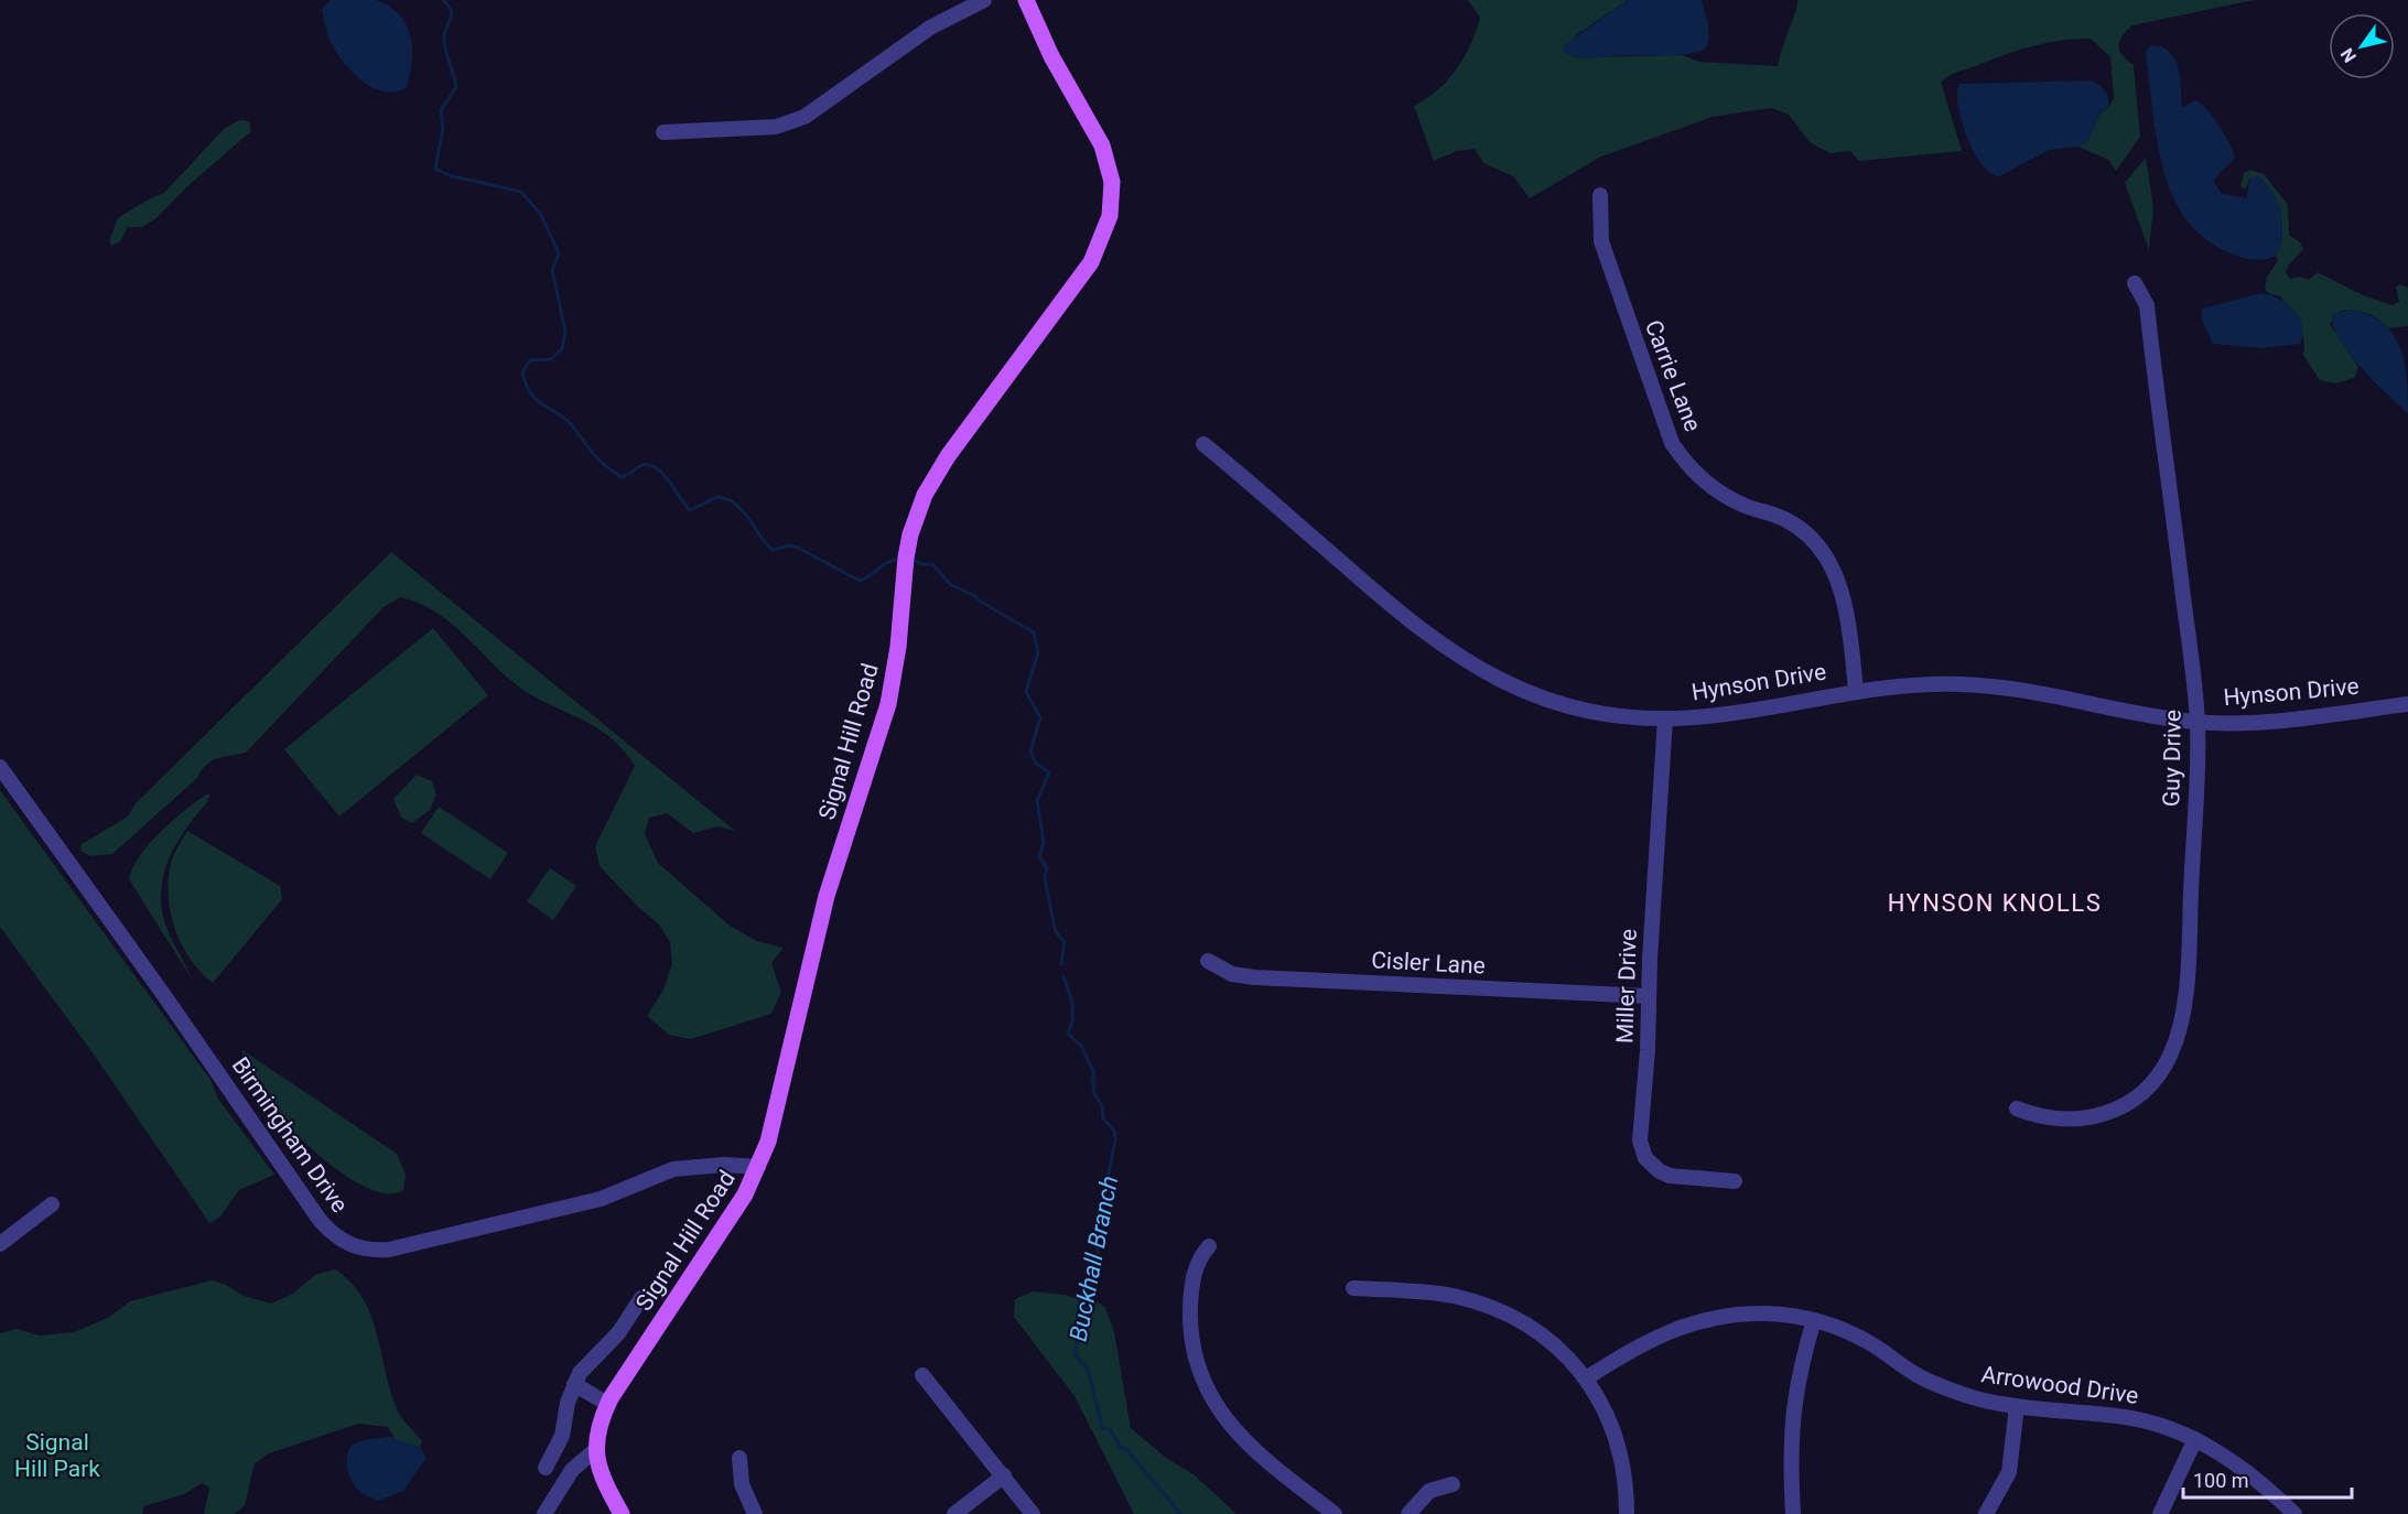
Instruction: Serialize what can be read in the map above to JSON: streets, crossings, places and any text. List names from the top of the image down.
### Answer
{
  "streets": {
    "main road": ["Signal Hill Road"],
    "street": [
      "Carrie Lane",
      "Hynson Drive",
      "Guy Drive",
      "Cisler Lane",
      "Miller Drive",
      "Birmingham Drive",
      "Arrowood Drive"
    ]
  },
  "crossings": [
    ["Carrie Lane", "Hynson Drive"],
    ["Hynson Drive", "Guy Drive"],
    ["Hynson Drive", "Miller Drive"],
    ["Signal Hill Road", "Birmingham Drive"],
    ["Cisler Lane", "Miller Drive"]
  ],
  "districts": ["HYNSON KNOLLS"],
  "water": ["Buckhall Branch"],
  "parks": ["Signal Hill Park"],
  "scale_bar": "100 m",
  "north": "bottom left"
}
